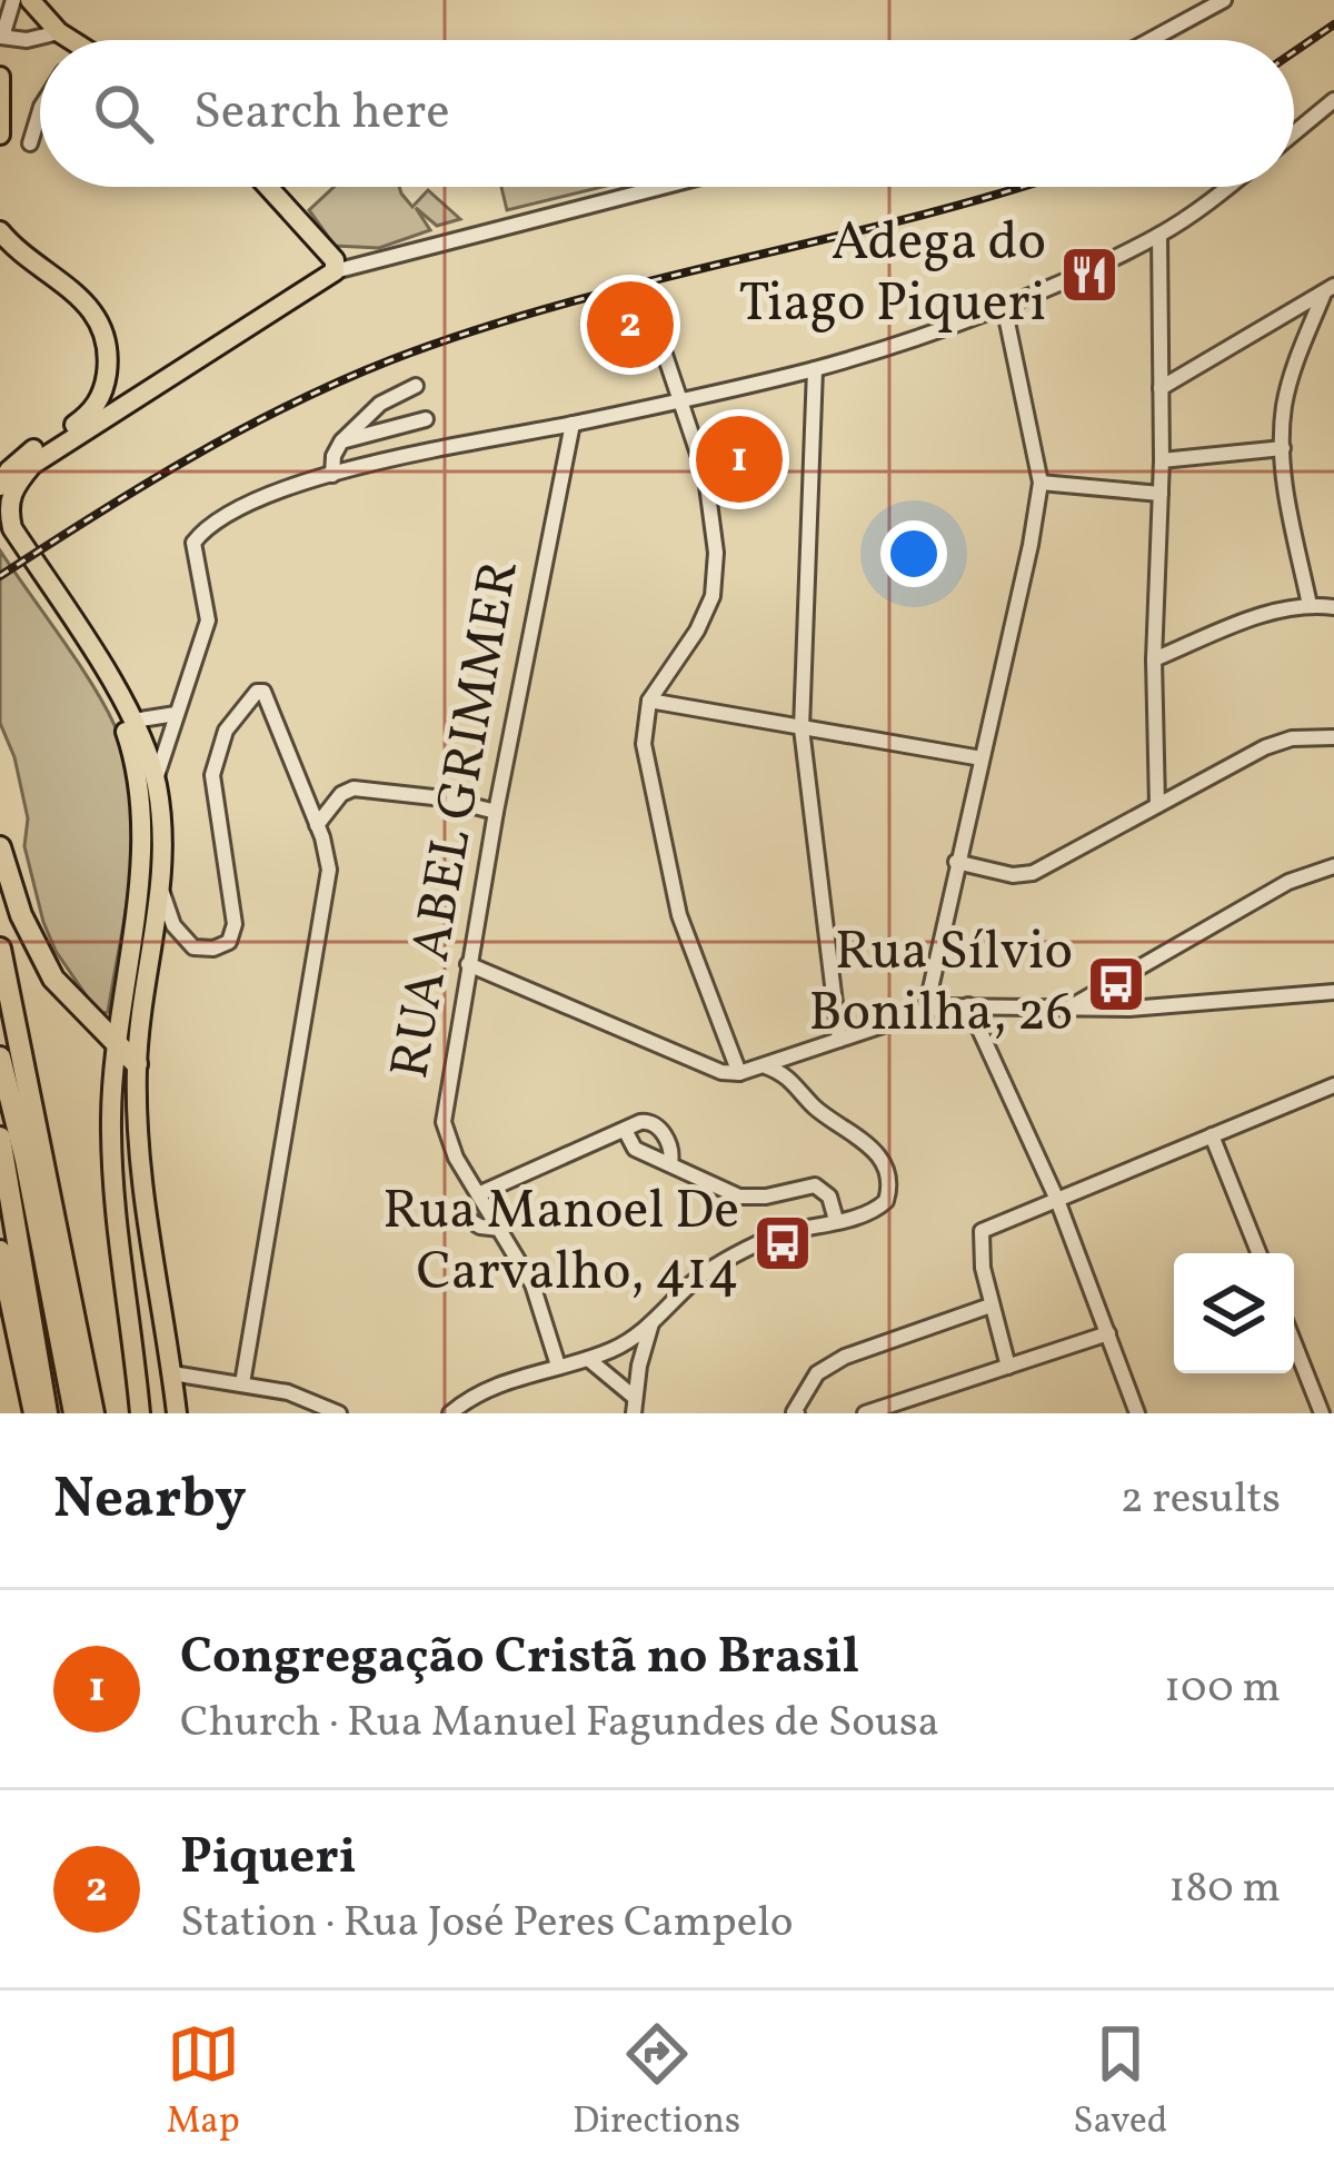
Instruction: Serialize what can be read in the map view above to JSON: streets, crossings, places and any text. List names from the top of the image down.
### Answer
{
  "streets": {
    "street": ["RUA ABEL GRIMMER"]
  },
  "places": {
    "restaurant": ["Adega do Tiago Piqueri"],
    "bus stop": ["Rua Sílvio Bonilha, 26", "Rua Manoel De Carvalho, 414"]
  },
  "page": {
    "search": "Search here",
    "pins": ["2", "1"],
    "heading": ["Nearby", "2 results"],
    "list": [
      {
        "mark": "1",
        "name": "Congregação Cristã no Brasil",
        "note": "Church · Rua Manuel Fagundes de Sousa",
        "value": "100 m"
      },
      {
        "mark": "2",
        "name": "Piqueri",
        "note": "Station · Rua José Peres Campelo",
        "value": "180 m"
      }
    ],
    "nav": ["Map", "Directions", "Saved"]
  }
}
